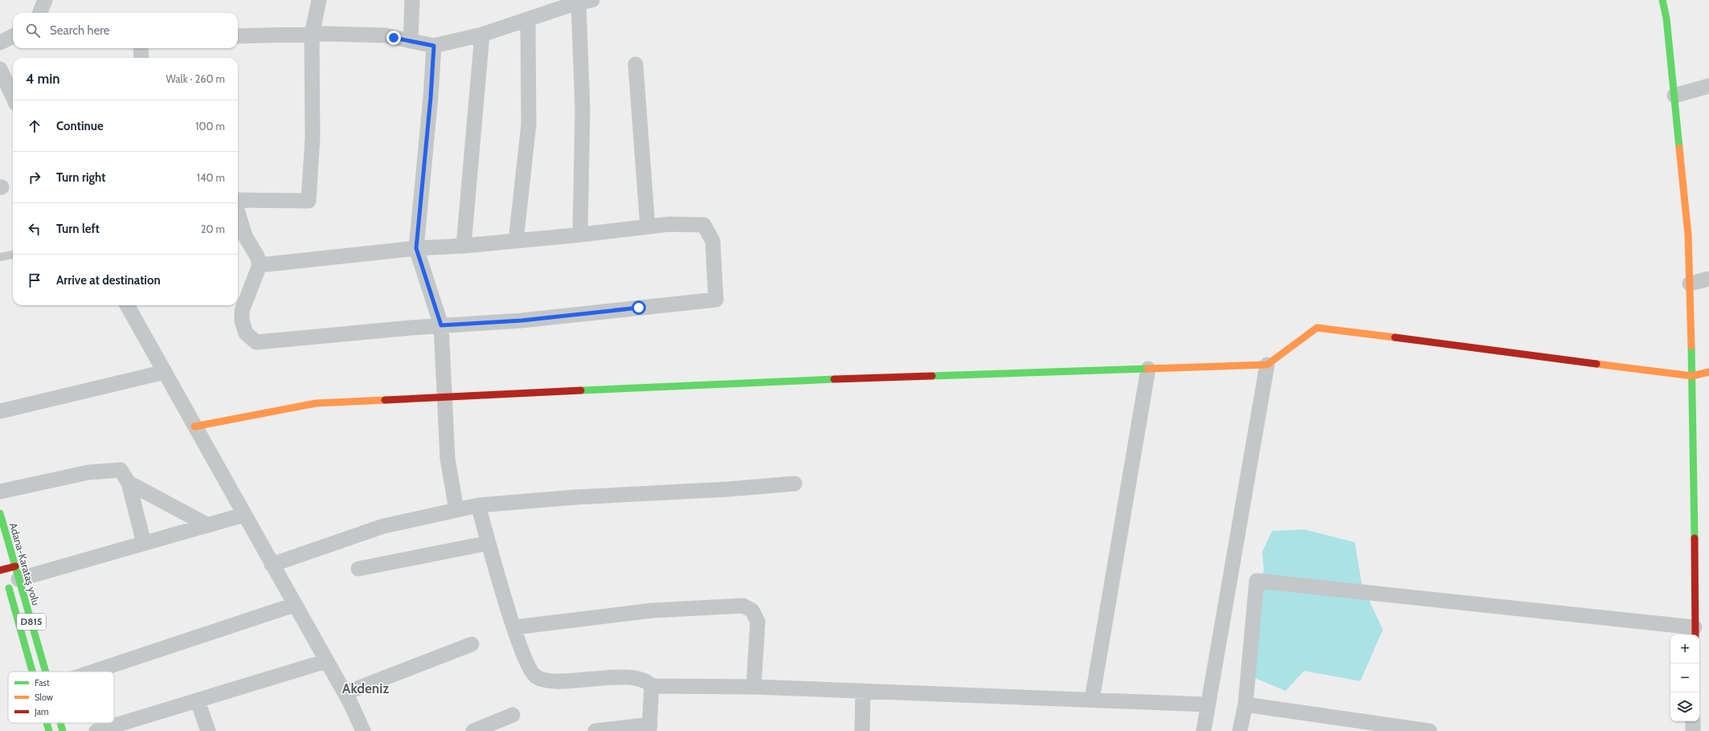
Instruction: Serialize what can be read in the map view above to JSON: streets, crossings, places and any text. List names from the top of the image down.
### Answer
{
  "streets": {
    "street": ["Adana-Karataş yolu", "D815"]
  },
  "districts": ["Akdeniz"],
  "legend": ["Fast", "Slow", "Jam"],
  "page": {
    "search": "Search here",
    "heading": ["4 min", "Walk · 260 m"],
    "list": [
      ["Continue", "100 m"],
      ["Turn right", "140 m"],
      ["Turn left", "20 m"],
      "Arrive at destination"
    ],
    "map_buttons": ["+", "−"]
  }
}
